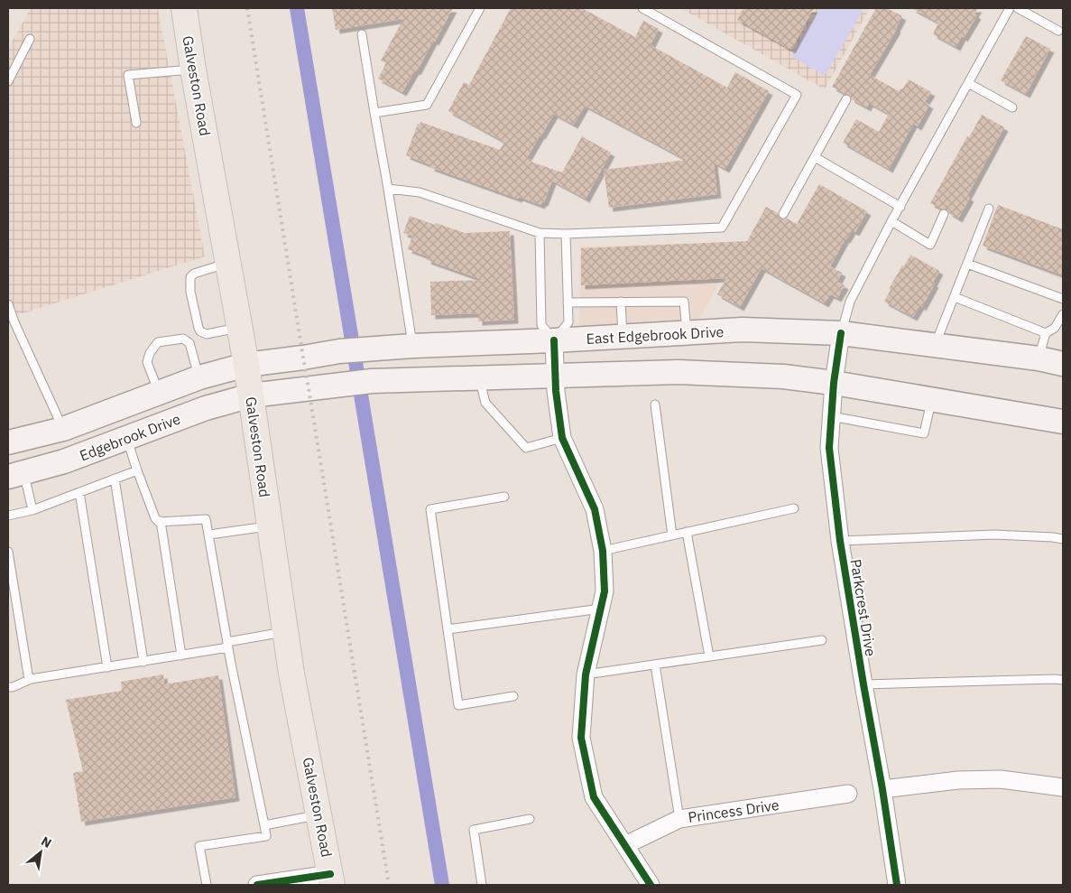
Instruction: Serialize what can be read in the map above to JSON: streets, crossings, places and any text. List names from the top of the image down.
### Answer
{
  "streets": {
    "main road": ["Galveston Road", "East Edgebrook Drive", "Edgebrook Drive"],
    "street": ["Parkcrest Drive", "Princess Drive"]
  },
  "crossings": [
    ["Galveston Road", "East Edgebrook Drive"],
    ["Galveston Road", "Edgebrook Drive"],
    ["East Edgebrook Drive", "Parkcrest Drive"]
  ],
  "north": "top right"
}
